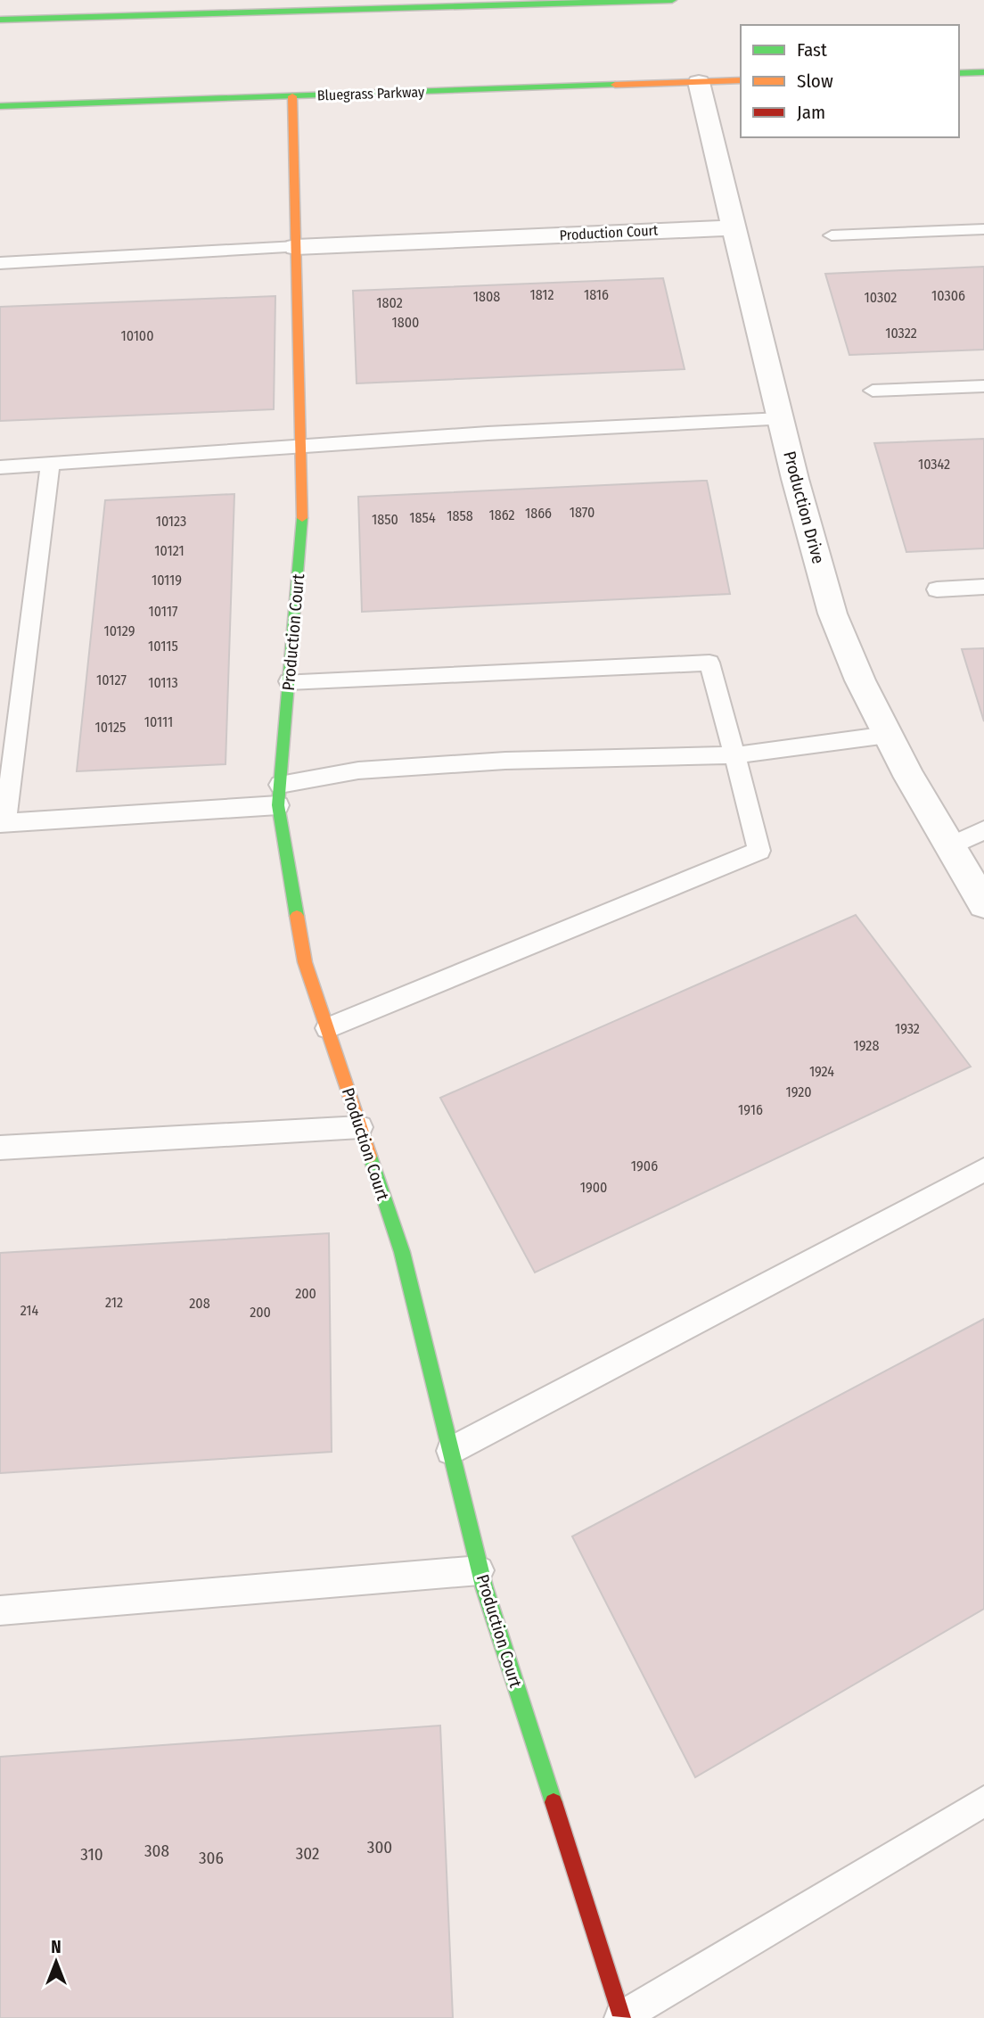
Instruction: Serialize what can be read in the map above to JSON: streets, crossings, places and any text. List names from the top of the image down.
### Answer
{
  "streets": {
    "main road": ["Bluegrass Parkway", "Production Court"],
    "street": ["Production Drive"]
  },
  "crossings": [
    ["Bluegrass Parkway", "Production Court"],
    ["Bluegrass Parkway", "Production Drive"],
    ["Production Court", "Production Drive"]
  ],
  "house_numbers": [
    "1812",
    "1816",
    "10306",
    "1808",
    "10302",
    "1802",
    "1800",
    "10322",
    "10100",
    "10342",
    "1870",
    "1866",
    "1862",
    "1858",
    "1854",
    "1850",
    "10123",
    "10121",
    "10119",
    "10117",
    "10129",
    "10115",
    "10127",
    "10113",
    "10111",
    "10125",
    "1932",
    "1928",
    "1924",
    "1920",
    "1916",
    "1906",
    "1900",
    "200",
    "212",
    "208",
    "214",
    "200",
    "300",
    "308",
    "302",
    "310",
    "306"
  ],
  "legend": ["Fast", "Slow", "Jam"],
  "north": "top"
}
